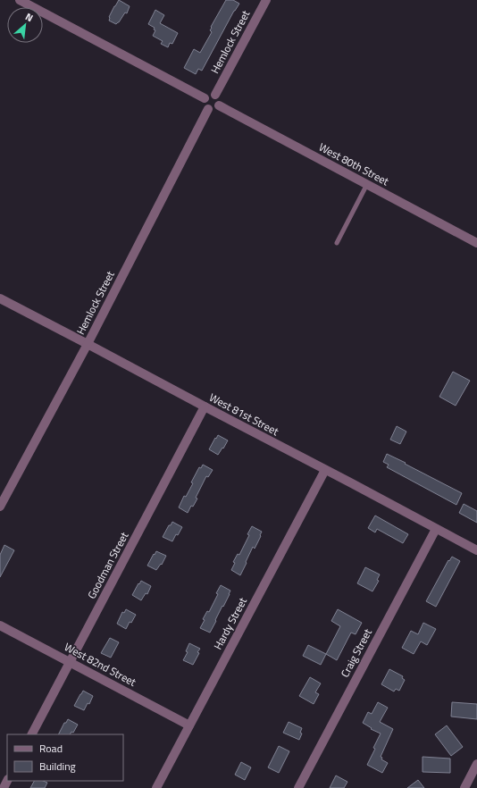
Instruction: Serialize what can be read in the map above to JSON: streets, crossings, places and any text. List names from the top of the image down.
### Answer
{
  "streets": {
    "street": [
      "Hemlock Street",
      "West 80th Street",
      "West 81st Street",
      "Goodman Street",
      "Hardy Street",
      "Craig Street",
      "West 82nd Street"
    ]
  },
  "crossings": [
    ["Hemlock Street", "West 80th Street"],
    ["Hemlock Street", "West 81st Street"],
    ["West 81st Street", "Goodman Street"],
    ["West 81st Street", "Hardy Street"],
    ["West 81st Street", "Craig Street"],
    ["Goodman Street", "West 82nd Street"],
    ["Hardy Street", "West 82nd Street"]
  ],
  "legend": ["Road", "Building"],
  "north": "top right"
}
